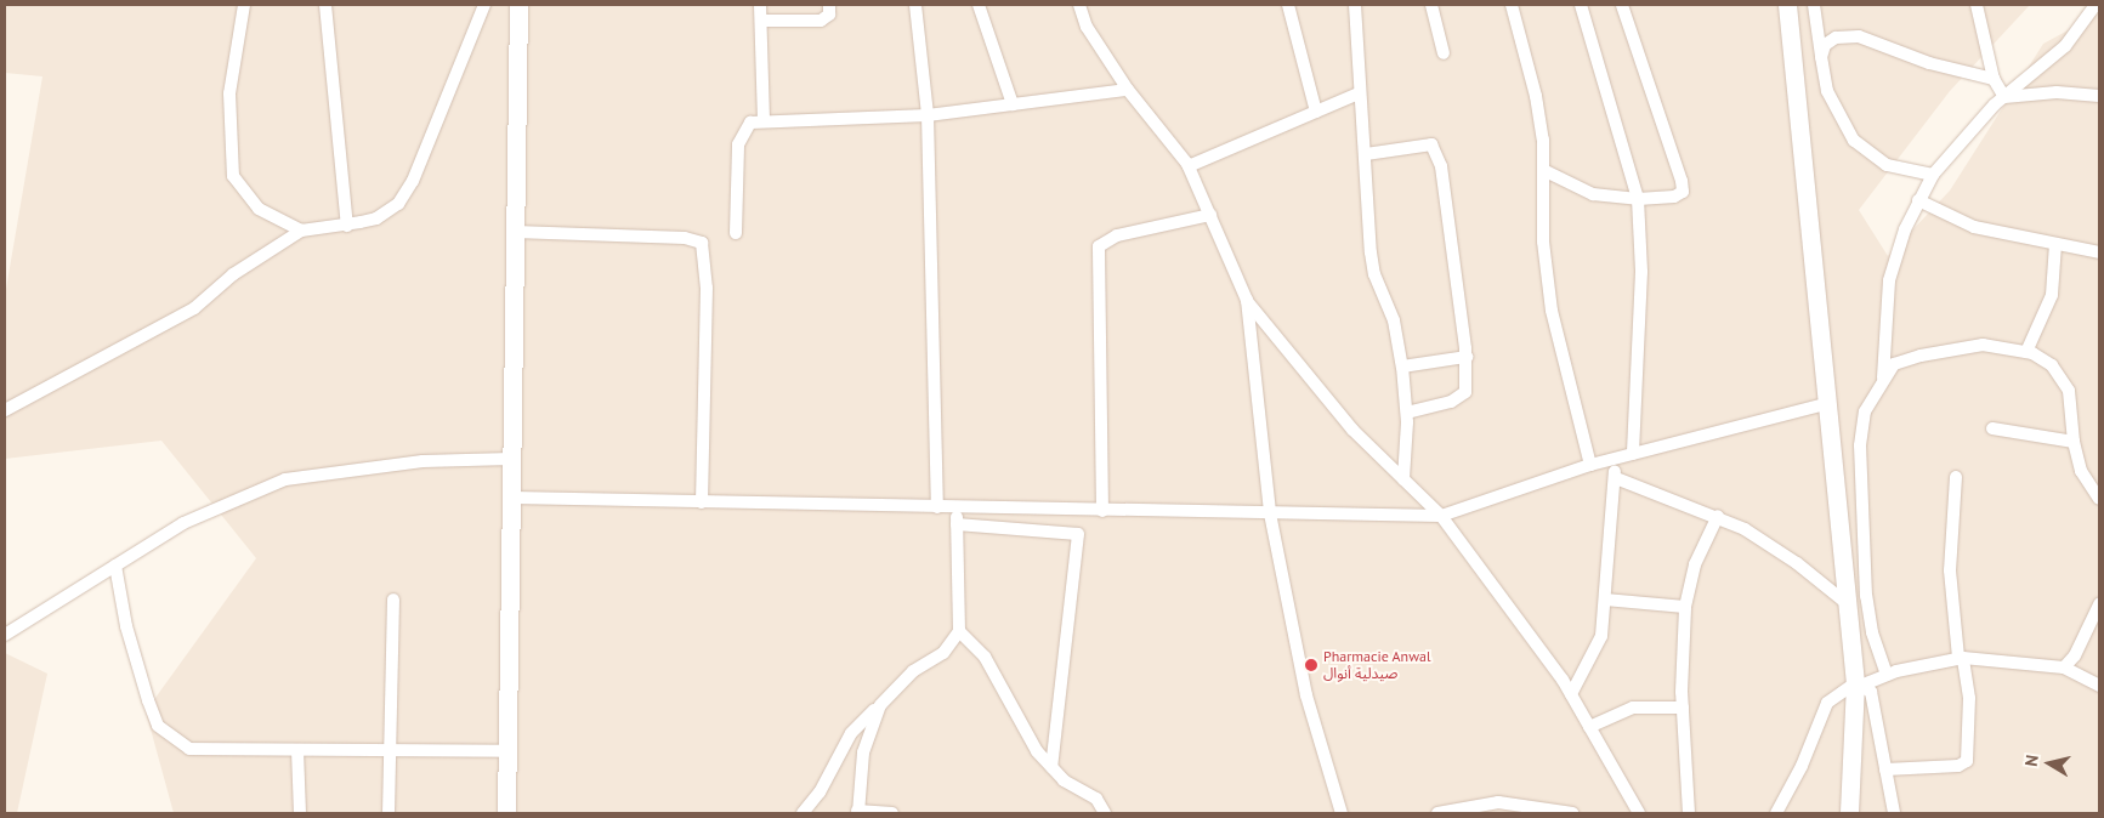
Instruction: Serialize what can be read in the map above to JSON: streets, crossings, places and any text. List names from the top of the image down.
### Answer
{
  "places": ["Pharmacie Anwal صيدلية أنوال"],
  "north": "left"
}
